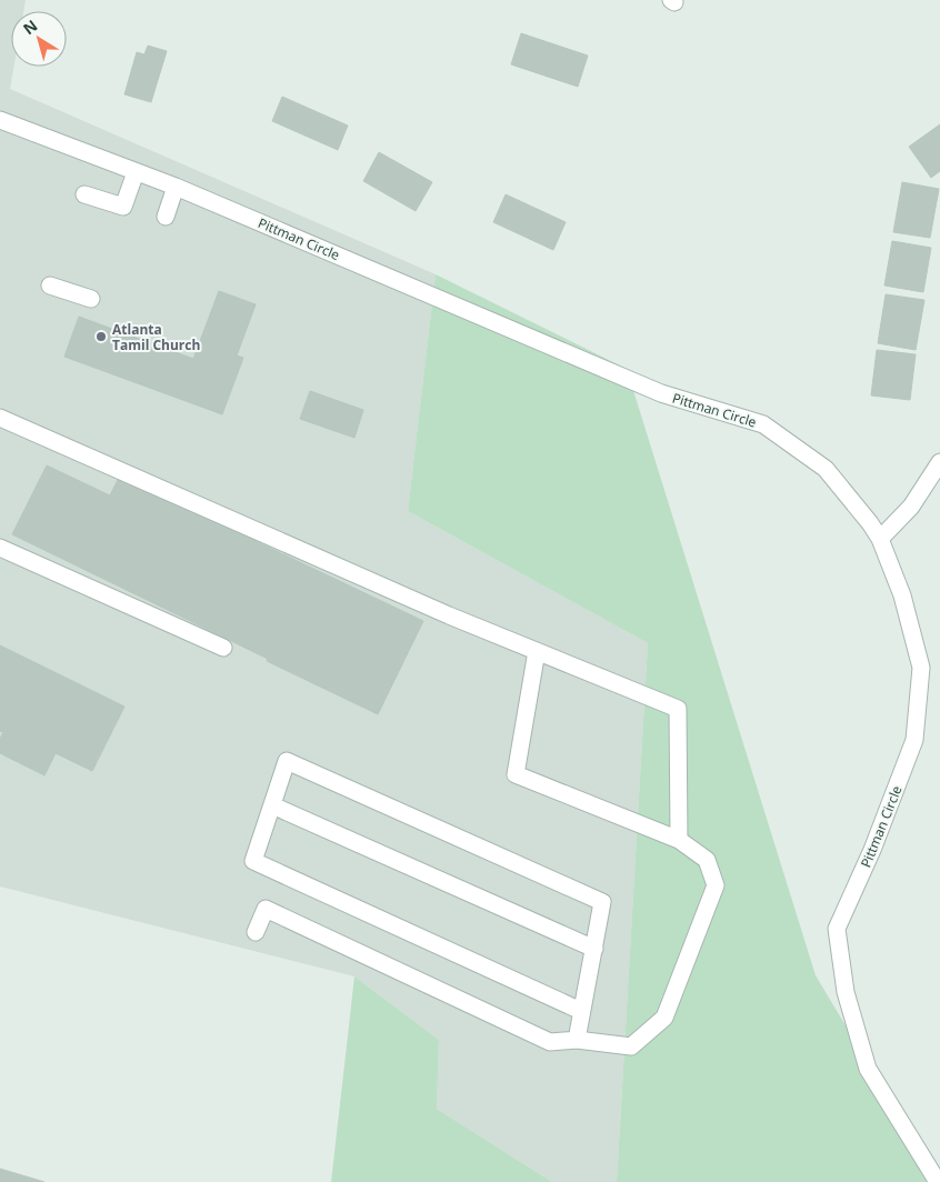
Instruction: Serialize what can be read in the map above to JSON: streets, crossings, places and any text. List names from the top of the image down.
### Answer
{
  "streets": {
    "street": ["Pittman Circle"]
  },
  "places": ["Atlanta Tamil Church"],
  "north": "top left"
}
